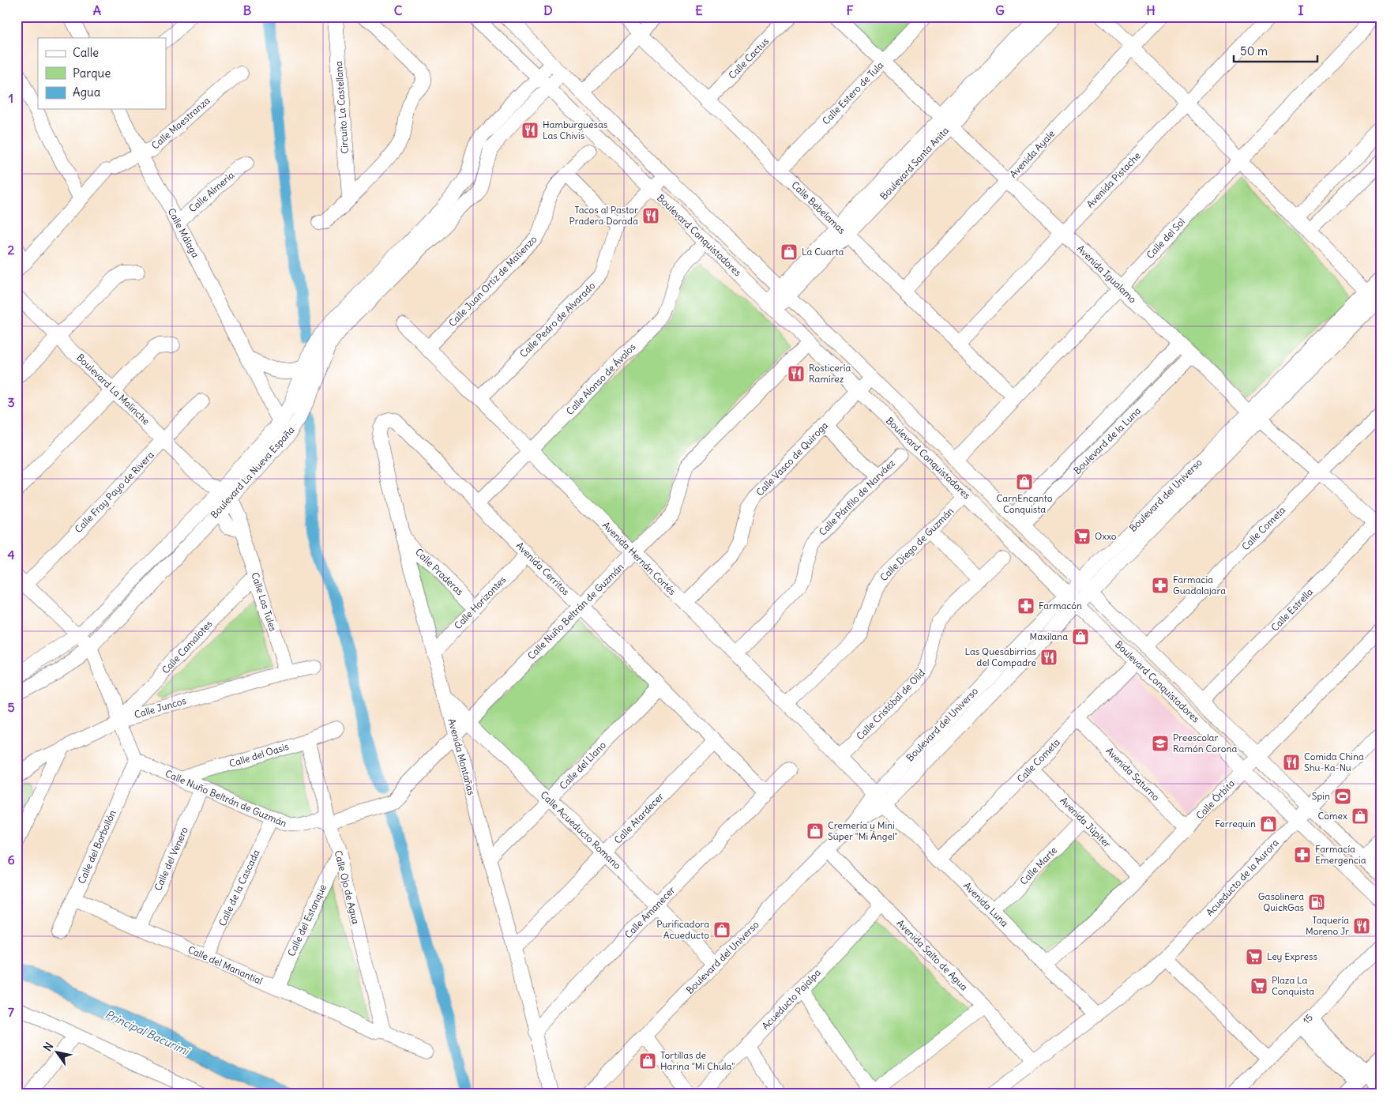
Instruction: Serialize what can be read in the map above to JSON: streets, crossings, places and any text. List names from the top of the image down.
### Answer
{
  "streets": {
    "street": [
      "Calle Cactus",
      "Calle Estero de Tula",
      "Circuito La Castellana",
      "Calle Maestranza",
      "Avenida Ayale",
      "Boulevard Santa Anita",
      "Avenida Pistache",
      "Calle Almería",
      "Calle Bebelamas",
      "Calle Málaga",
      "Boulevard Conquistadores",
      "Calle del Sol",
      "Avenida Igualamo",
      "Calle Juan Ortiz de Matienzo",
      "Calle Pedro de Alvarado",
      "Calle Alonso de Ávalos",
      "Boulevard La Malinche",
      "Boulevard de la Luna",
      "Calle Vasco de Quiroga",
      "Boulevard La Nueva España",
      "Calle Fray Payo de Rivera",
      "Boulevard del Universo",
      "Calle Pánfilo de Narváez",
      "Calle Cometa",
      "Calle Diego de Guzmán",
      "Avenida Hernán Cortés",
      "Avenida Cerritos",
      "Calle Praderas",
      "Calle Los Tules",
      "Calle Horizontes",
      "Calle Estrella",
      "Calle Nuño Beltrán de Guzmán",
      "Calle Camalotes",
      "Calle Cristóbal de Olid",
      "Calle Juncos",
      "Calle del Oasis",
      "Avenida Montañas",
      "Calle del Llano",
      "Avenida Saturno",
      "Calle Órbita",
      "Calle Atardecer",
      "Avenida Júpiter",
      "Calle Acueducto Romano",
      "Calle del Borbollón",
      "Calle del Venero",
      "Calle Marte",
      "Acueducto de la Aurora",
      "Calle Ojo de Agua",
      "Calle de la Cascada",
      "Avenida Luna",
      "Calle Amanecer",
      "Calle del Estanque",
      "Avenida Salto de Agua",
      "Calle del Manantial",
      "Acueducto Pajalpa",
      "15"
    ]
  },
  "crossings": [
    ["Calle Cactus", "Calle Bebelamas"],
    ["Calle Estero de Tula", "Calle Bebelamas"],
    ["Calle Estero de Tula", "Avenida Igualamo"],
    ["Calle Maestranza", "Calle Málaga"],
    ["Avenida Ayale", "Calle Bebelamas"],
    ["Avenida Ayale", "Avenida Igualamo"],
    ["Boulevard Santa Anita", "Calle Bebelamas"],
    ["Boulevard Santa Anita", "Boulevard Conquistadores"],
    ["Boulevard Santa Anita", "Avenida Igualamo"],
    ["Avenida Pistache", "Calle Bebelamas"],
    ["Avenida Pistache", "Avenida Igualamo"],
    ["Calle Almería", "Calle Málaga"],
    ["Calle Bebelamas", "Calle del Sol"],
    ["Calle Málaga", "Boulevard La Nueva España"],
    ["Boulevard Conquistadores", "Calle del Sol"],
    ["Boulevard Conquistadores", "Calle Pedro de Alvarado"],
    ["Boulevard Conquistadores", "Calle Alonso de Ávalos"],
    ["Boulevard Conquistadores", "Boulevard de la Luna"],
    ["Boulevard Conquistadores", "Calle Vasco de Quiroga"],
    ["Boulevard Conquistadores", "Boulevard La Nueva España"],
    ["Boulevard Conquistadores", "Boulevard del Universo"],
    ["Boulevard Conquistadores", "Calle Cometa"],
    ["Boulevard Conquistadores", "Calle Diego de Guzmán"],
    ["Boulevard Conquistadores", "Calle Estrella"],
    ["Boulevard Conquistadores", "Calle Nuño Beltrán de Guzmán"],
    ["Boulevard Conquistadores", "Calle Órbita"],
    ["Boulevard Conquistadores", "Acueducto de la Aurora"],
    ["Calle del Sol", "Avenida Igualamo"],
    ["Avenida Igualamo", "Boulevard de la Luna"],
    ["Avenida Igualamo", "Boulevard del Universo"],
    ["Avenida Igualamo", "Calle Cometa"],
    ["Avenida Igualamo", "Calle Estrella"],
    ["Calle Juan Ortiz de Matienzo", "Avenida Hernán Cortés"],
    ["Calle Pedro de Alvarado", "Avenida Hernán Cortés"],
    ["Calle Alonso de Ávalos", "Avenida Hernán Cortés"],
    ["Calle Alonso de Ávalos", "Avenida Cerritos"],
    ["Boulevard La Malinche", "Boulevard La Nueva España"],
    ["Boulevard La Malinche", "Calle Fray Payo de Rivera"],
    ["Boulevard La Malinche", "Calle Los Tules"],
    ["Calle Vasco de Quiroga", "Avenida Hernán Cortés"],
    ["Boulevard La Nueva España", "Calle Los Tules"],
    ["Boulevard del Universo", "Avenida Hernán Cortés"],
    ["Boulevard del Universo", "Calle Acueducto Romano"],
    ["Boulevard del Universo", "Avenida Luna"],
    ["Boulevard del Universo", "Avenida Salto de Agua"],
    ["Calle Pánfilo de Narváez", "Avenida Hernán Cortés"],
    ["Calle Cometa", "Avenida Saturno"],
    ["Calle Cometa", "Avenida Júpiter"],
    ["Calle Cometa", "Avenida Luna"],
    ["Calle Diego de Guzmán", "Avenida Hernán Cortés"],
    ["Avenida Hernán Cortés", "Calle Nuño Beltrán de Guzmán"],
    ["Avenida Hernán Cortés", "Calle Cristóbal de Olid"],
    ["Avenida Hernán Cortés", "Avenida Luna"],
    ["Avenida Cerritos", "Calle Horizontes"],
    ["Avenida Cerritos", "Calle Nuño Beltrán de Guzmán"],
    ["Avenida Cerritos", "Avenida Montañas"],
    ["Avenida Cerritos", "Calle del Llano"],
    ["Avenida Cerritos", "Calle Atardecer"],
    ["Avenida Cerritos", "Calle Amanecer"],
    ["Calle Praderas", "Calle Horizontes"],
    ["Calle Praderas", "Avenida Montañas"],
    ["Calle Los Tules", "Calle Camalotes"],
    ["Calle Los Tules", "Calle Juncos"],
    ["Calle Horizontes", "Avenida Montañas"],
    ["Calle Nuño Beltrán de Guzmán", "Calle del Oasis"],
    ["Calle Nuño Beltrán de Guzmán", "Avenida Montañas"],
    ["Calle Nuño Beltrán de Guzmán", "Calle Acueducto Romano"],
    ["Calle Nuño Beltrán de Guzmán", "Calle del Borbollón"],
    ["Calle Nuño Beltrán de Guzmán", "Calle del Venero"],
    ["Calle Nuño Beltrán de Guzmán", "Calle Ojo de Agua"],
    ["Calle Nuño Beltrán de Guzmán", "Calle de la Cascada"],
    ["Calle Camalotes", "Calle Juncos"],
    ["Calle del Oasis", "Calle Ojo de Agua"],
    ["Avenida Montañas", "Calle del Llano"],
    ["Avenida Montañas", "Calle Atardecer"],
    ["Avenida Montañas", "Calle Acueducto Romano"],
    ["Avenida Montañas", "Calle Amanecer"],
    ["Calle del Llano", "Calle Acueducto Romano"],
    ["Avenida Saturno", "Calle Órbita"],
    ["Calle Órbita", "Avenida Júpiter"],
    ["Calle Órbita", "Avenida Luna"],
    ["Calle Atardecer", "Calle Acueducto Romano"],
    ["Avenida Júpiter", "Calle Marte"],
    ["Calle Acueducto Romano", "Calle Amanecer"],
    ["Calle del Borbollón", "Calle del Manantial"],
    ["Calle del Venero", "Calle del Manantial"],
    ["Calle Marte", "Avenida Luna"],
    ["Acueducto de la Aurora", "Avenida Luna"],
    ["Acueducto de la Aurora", "Avenida Salto de Agua"],
    ["Calle Ojo de Agua", "Calle del Estanque"],
    ["Calle Ojo de Agua", "Calle del Manantial"],
    ["Calle de la Cascada", "Calle del Manantial"],
    ["Calle del Estanque", "Calle del Manantial"],
    ["Avenida Salto de Agua", "Acueducto Pajalpa"]
  ],
  "water": ["Principal Bacurimi"],
  "places": {
    "restaurant": [
      "Hamburguesas Las Chivis",
      "Tacos al Pastor Pradera Dorada",
      "Rosticería Ramírez",
      "Las Quesabirrias del Compadre",
      "Comida China Shu-Ka-Nu",
      "Taquería Moreno Jr"
    ],
    "shop": [
      "La Cuarta",
      "CarnEncanto Conquista",
      "Maxilana",
      "Comex",
      "Ferrequin",
      "Cremería y Mini Súper \"Mi Ángel\"",
      "Purificadora Acueducto",
      "Tortillas de Harina \"Mi Chula\""
    ],
    "supermarket": ["Oxxo", "Ley Express", "Plaza La Conquista"],
    "pharmacy": ["Farmacia Guadalajara", "Farmacón", "Farmacía Emergencia"],
    "school or university": ["Preescolar Ramón Corona"],
    "sports": ["Spin"],
    "fuel station": ["Gasolinera QuickGas"]
  },
  "legend": ["Calle", "Parque", "Agua"],
  "scale_bar": "50 m",
  "north": "top left",
  "grid": {
    "columns": [
      "A",
      "B",
      "C",
      "D",
      "E",
      "F",
      "G",
      "H",
      "I"
    ],
    "rows": [
      "1",
      "2",
      "3",
      "4",
      "5",
      "6",
      "7"
    ]
  }
}
